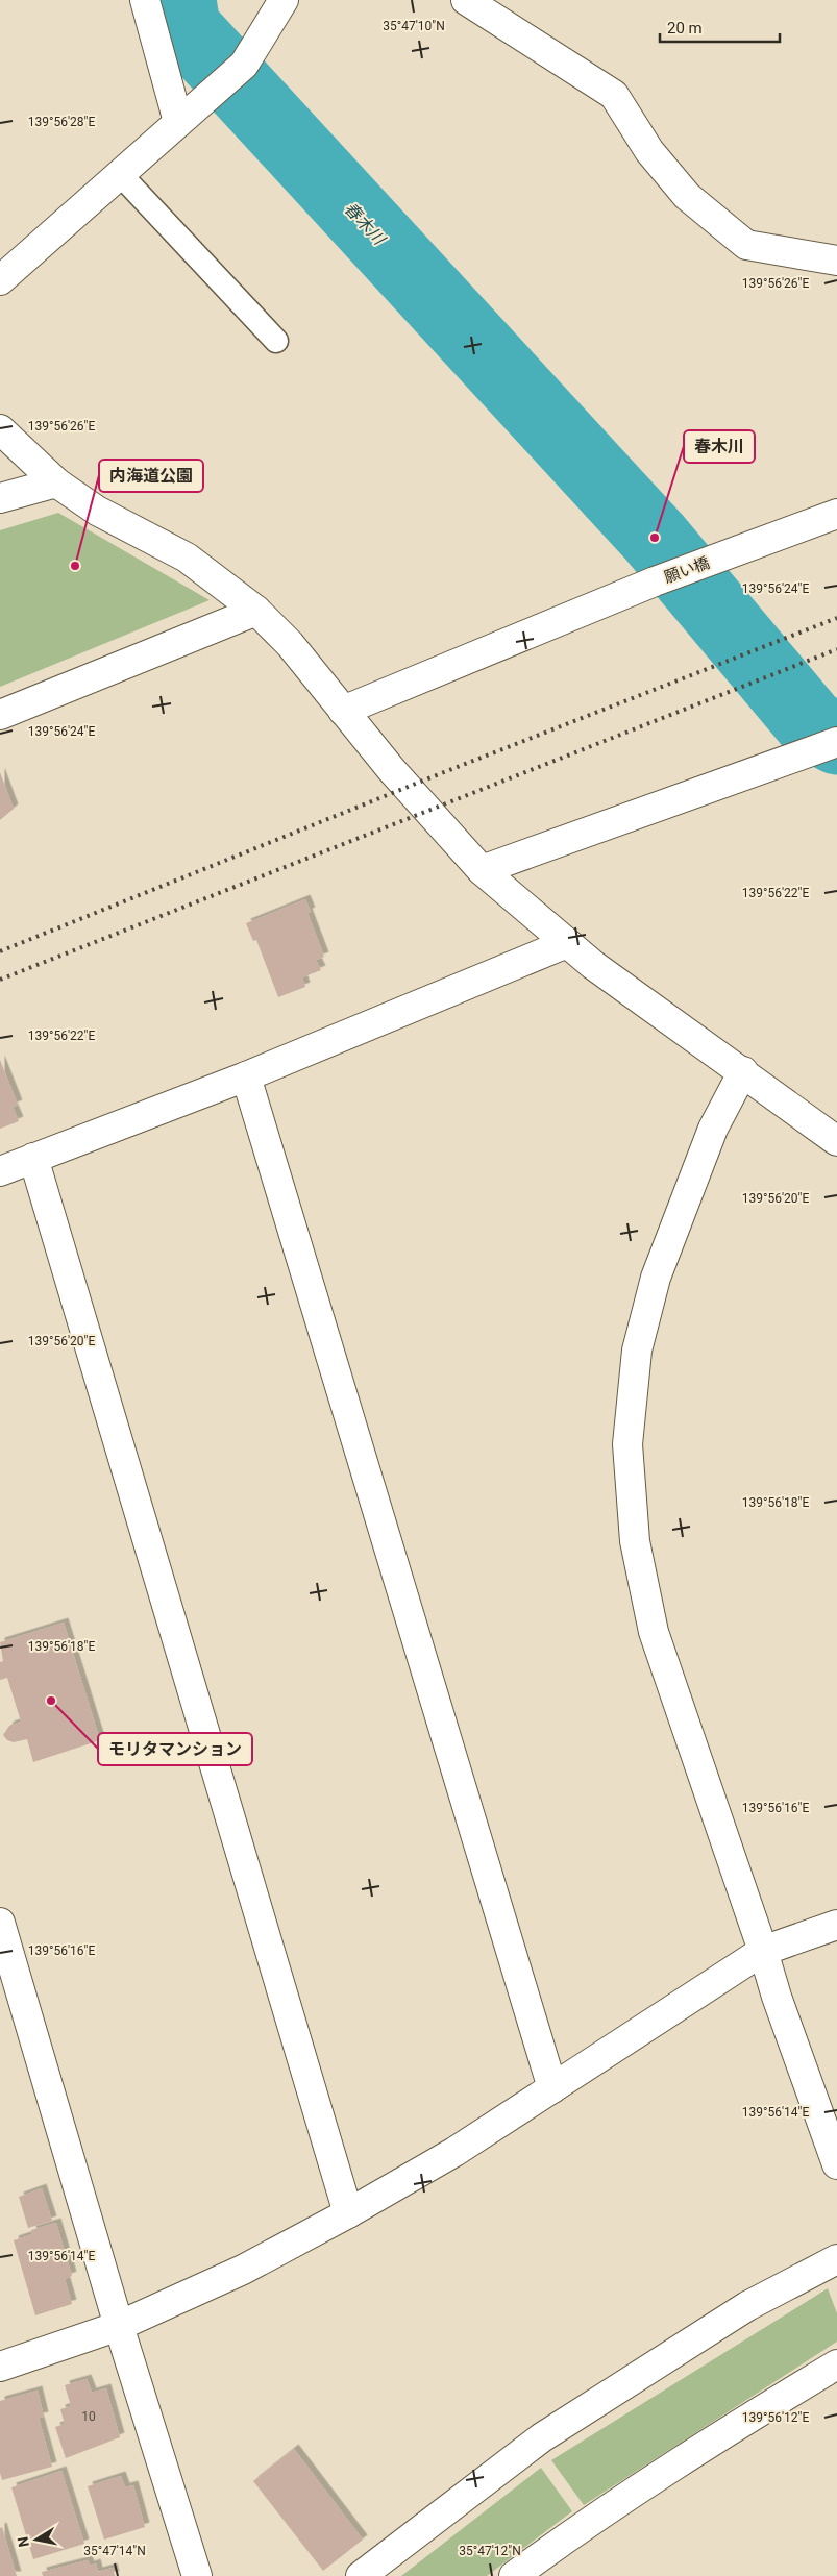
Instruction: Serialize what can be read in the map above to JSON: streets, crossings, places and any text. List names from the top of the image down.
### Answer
{
  "streets": {
    "street": ["願い橋"]
  },
  "water": ["春木川"],
  "places": ["春木川", "内海道公園", "モリタマンション"],
  "house_numbers": ["10"],
  "scale_bar": "20 m",
  "north": "left",
  "coordinates": [
    "35°47'10\"N",
    "139°56'28\"E",
    "139°56'26\"E",
    "139°56'24\"E",
    "139°56'22\"E",
    "139°56'20\"E",
    "139°56'18\"E",
    "139°56'16\"E",
    "139°56'14\"E",
    "139°56'12\"E",
    "35°47'14\"N",
    "35°47'12\"N"
  ]
}
